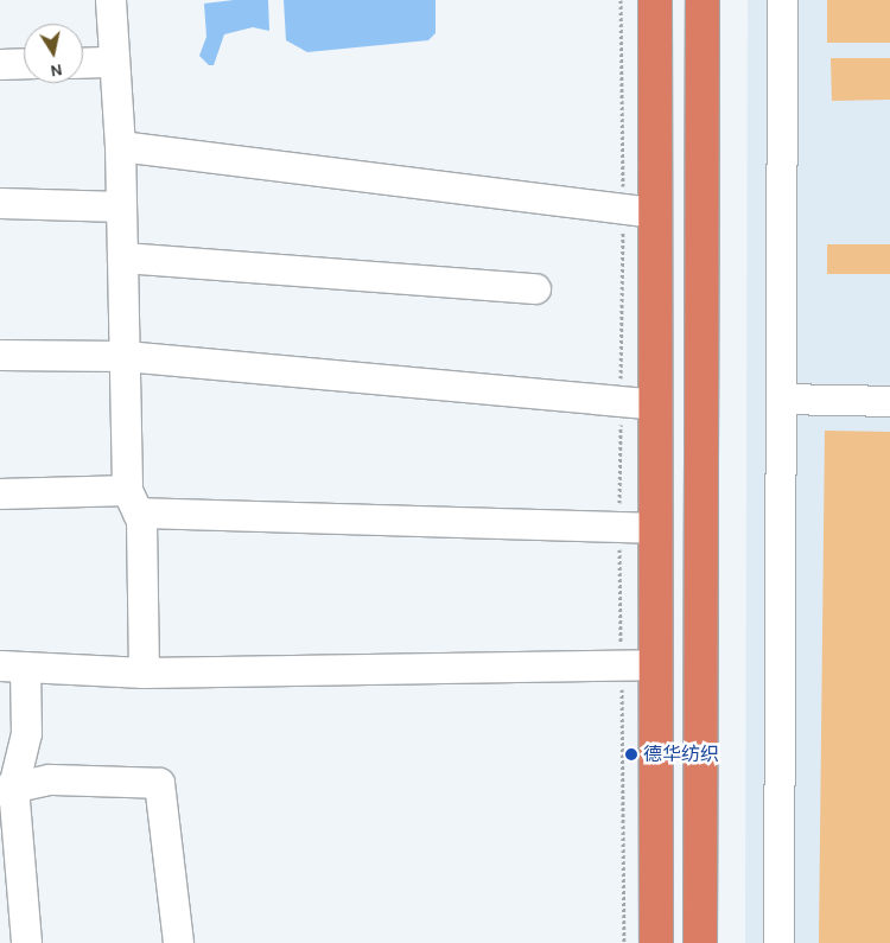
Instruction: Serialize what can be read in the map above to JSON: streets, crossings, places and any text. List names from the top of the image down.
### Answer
{
  "places": ["德华纺织"],
  "north": "bottom"
}
